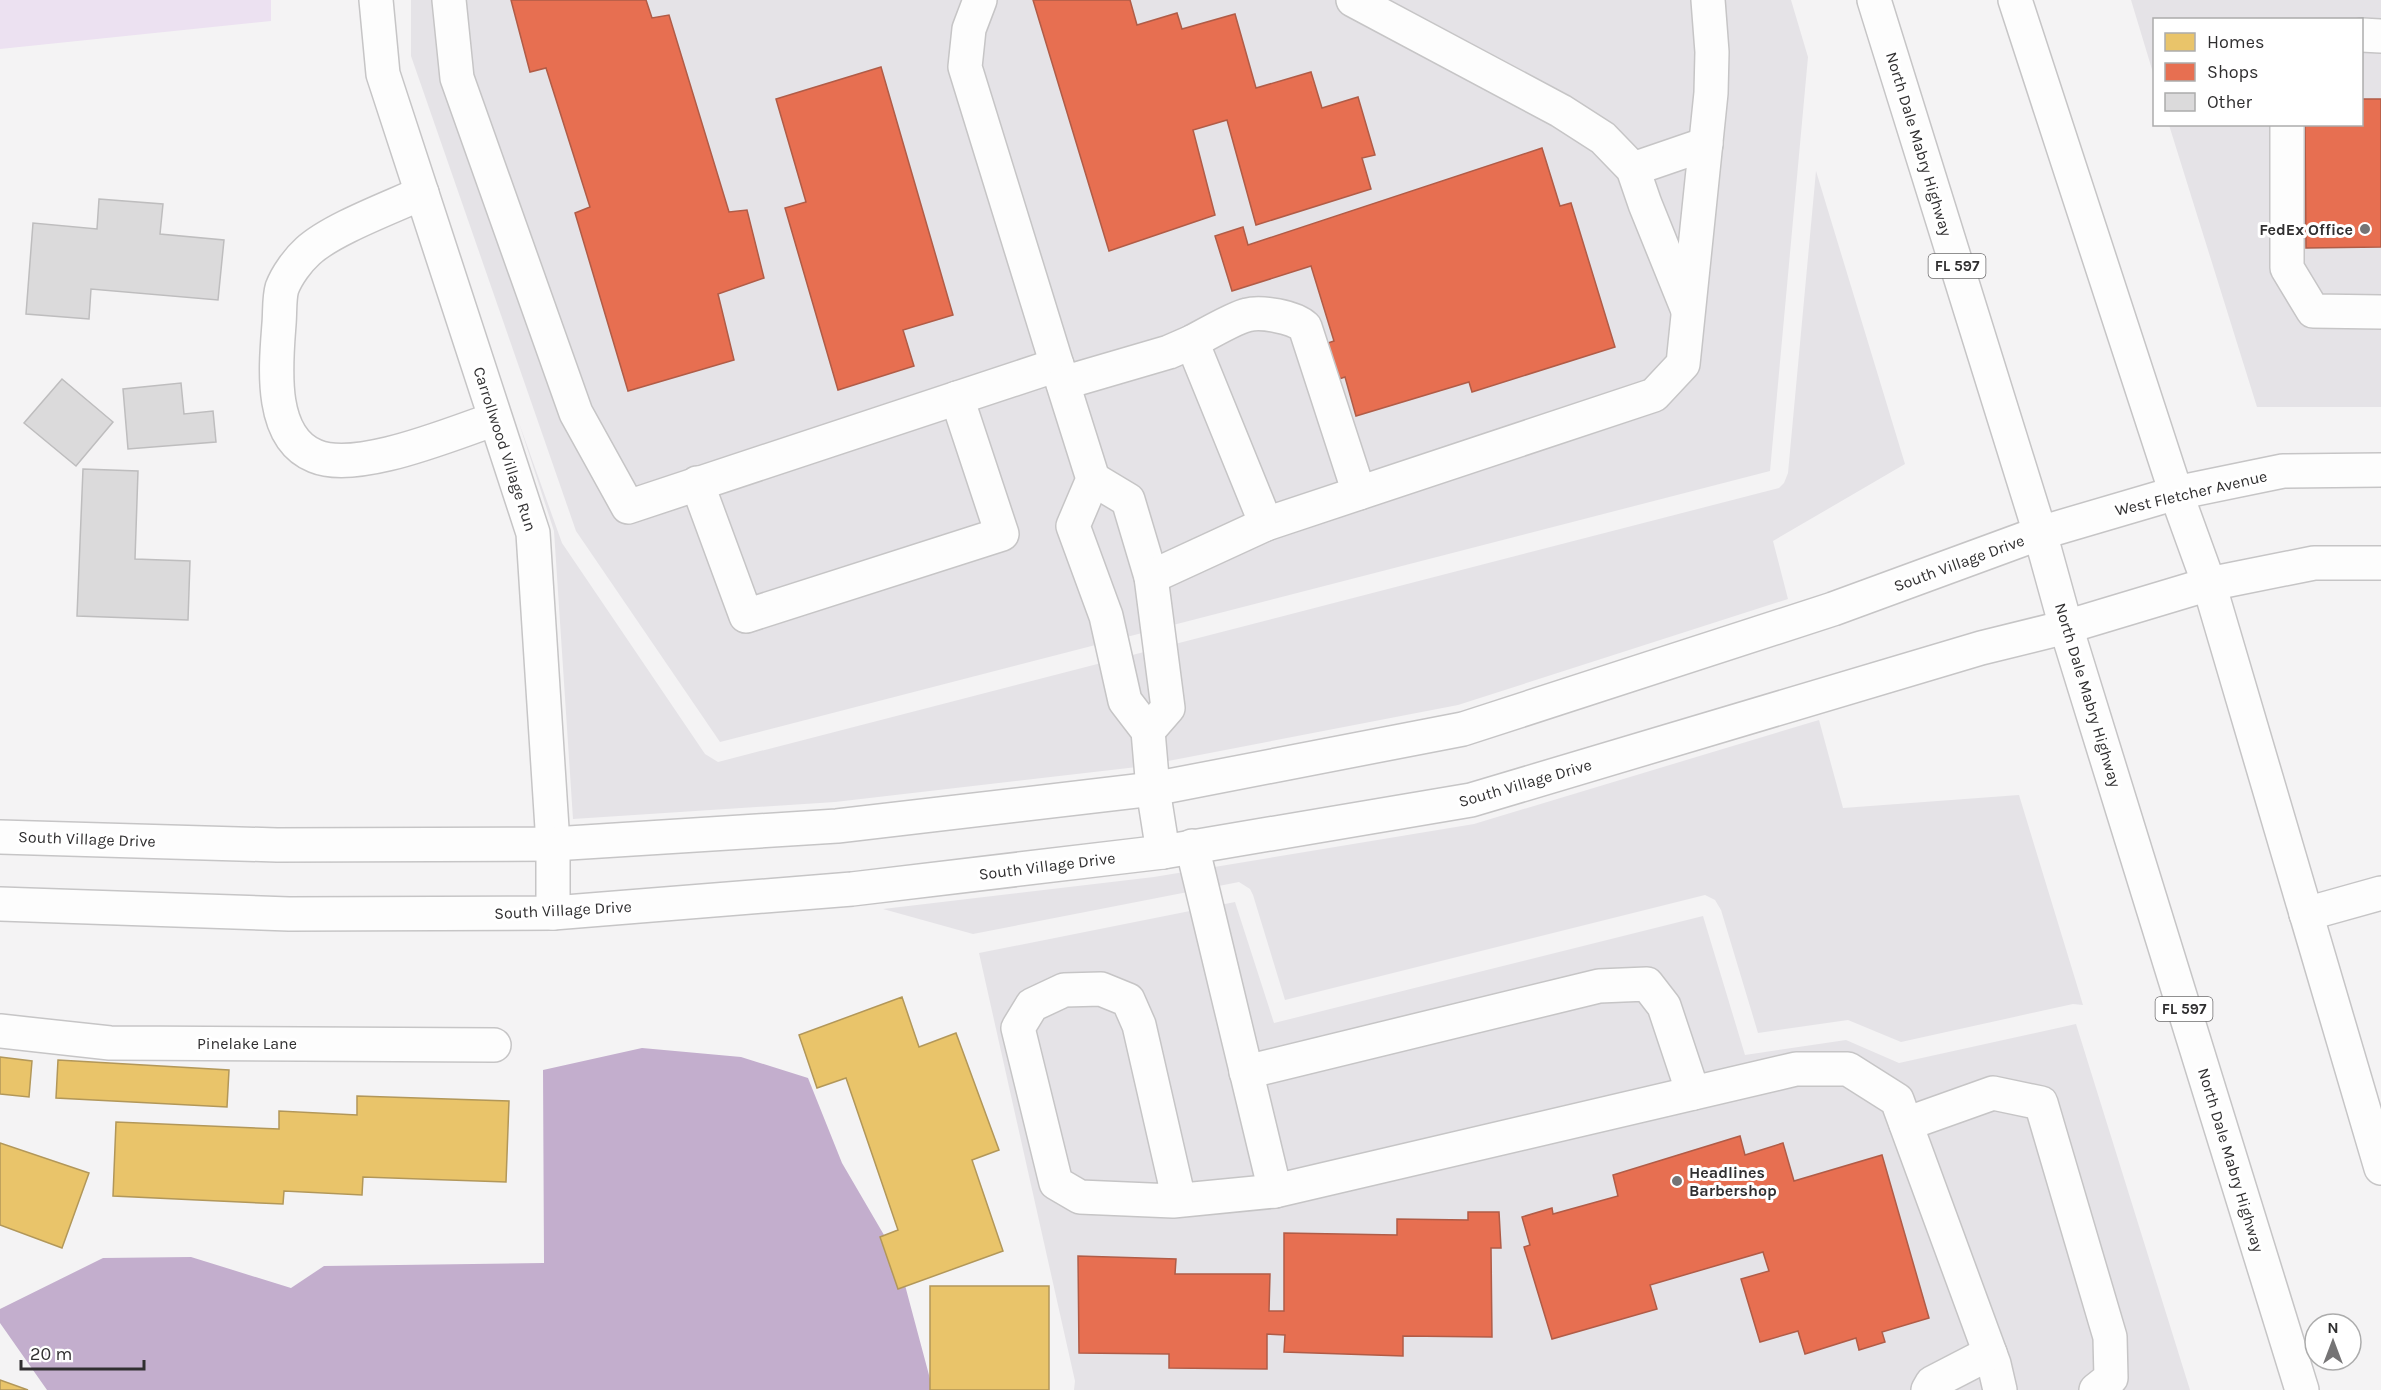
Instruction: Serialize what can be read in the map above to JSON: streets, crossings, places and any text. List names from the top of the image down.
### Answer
{
  "streets": {
    "street": [
      "North Dale Mabry Highway",
      "FL 597",
      "Carrollwood Village Run",
      "West Fletcher Avenue",
      "South Village Drive",
      "Pinelake Lane"
    ]
  },
  "crossings": [
    ["North Dale Mabry Highway", "West Fletcher Avenue"],
    ["North Dale Mabry Highway", "South Village Drive"],
    ["Carrollwood Village Run", "South Village Drive"],
    ["West Fletcher Avenue", "South Village Drive"]
  ],
  "places": ["FedEx Office", "Headlines Barbershop"],
  "legend": ["Homes", "Shops", "Other"],
  "scale_bar": "20 m",
  "north": "top"
}
